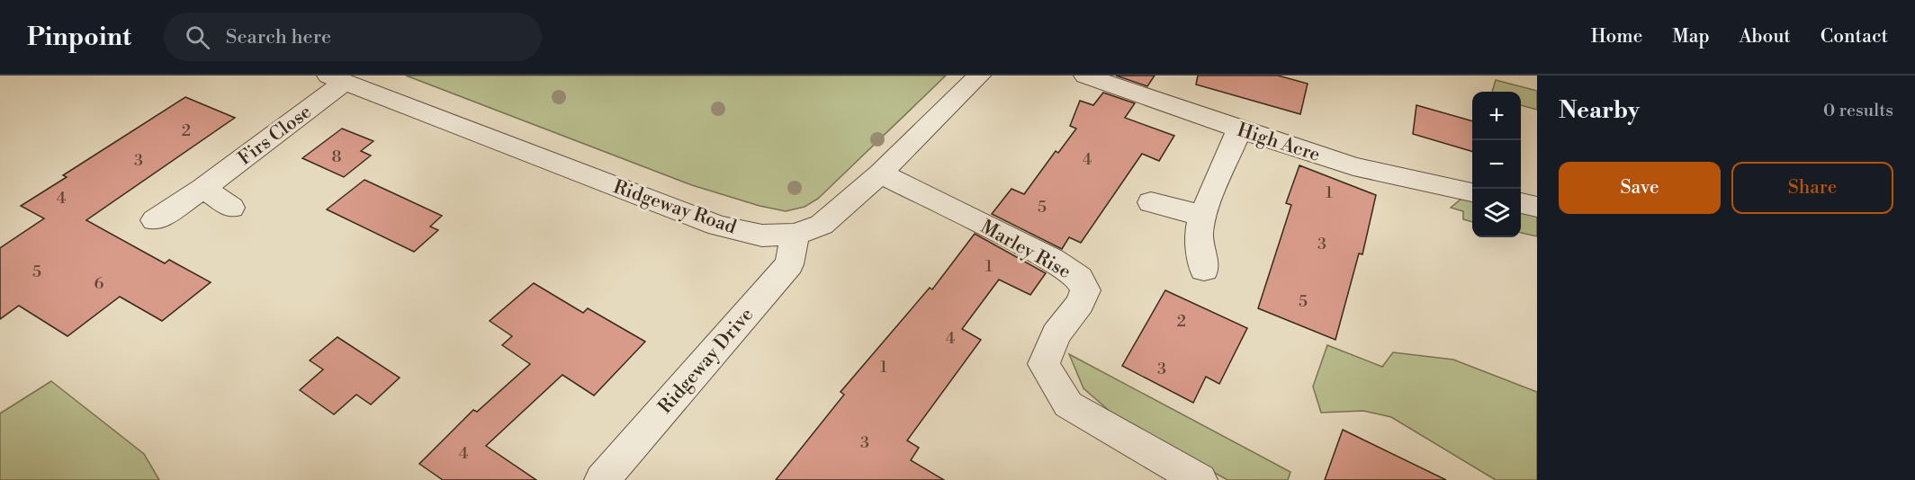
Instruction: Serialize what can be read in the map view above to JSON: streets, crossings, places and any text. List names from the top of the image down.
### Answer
{
  "streets": {
    "street": [
      "Firs Close",
      "High Acre",
      "Ridgeway Road",
      "Marley Rise",
      "Ridgeway Drive"
    ]
  },
  "crossings": [
    ["Firs Close", "Ridgeway Road"],
    ["Ridgeway Road", "Marley Rise"],
    ["Ridgeway Road", "Ridgeway Drive"]
  ],
  "house_numbers": [
    "2",
    "8",
    "4",
    "3",
    "1",
    "4",
    "5",
    "3",
    "1",
    "5",
    "6",
    "5",
    "2",
    "4",
    "1",
    "3",
    "3",
    "4"
  ],
  "page": {
    "header": "Pinpoint",
    "search": "Search here",
    "nav": [
      "Home",
      "Map",
      "About",
      "Contact"
    ],
    "heading": ["Nearby", "0 results"],
    "map_buttons": ["+", "−"],
    "buttons": ["Save", "Share"]
  }
}
